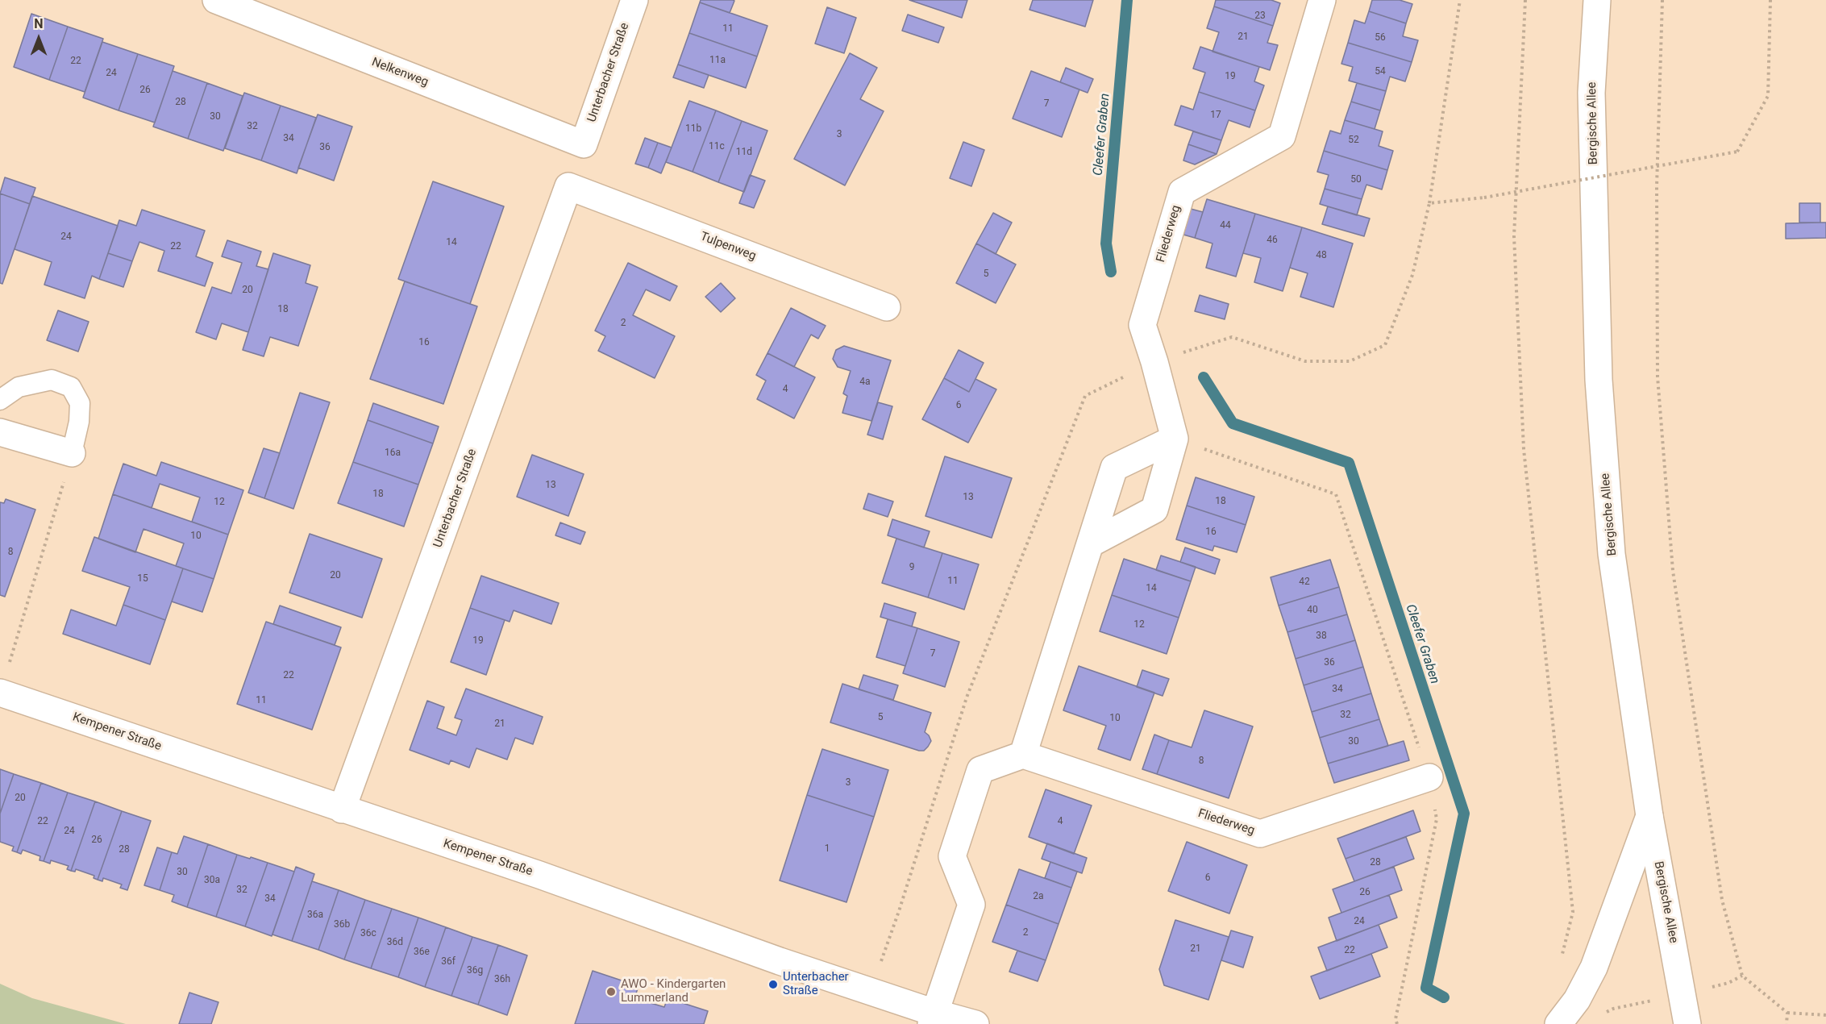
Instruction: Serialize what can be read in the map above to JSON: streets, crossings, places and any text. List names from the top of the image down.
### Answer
{
  "streets": {
    "street": [
      "Nelkenweg",
      "Unterbacher Straße",
      "Bergische Allee",
      "Fliederweg",
      "Tulpenweg",
      "Kempener Straße"
    ]
  },
  "crossings": [
    ["Nelkenweg", "Unterbacher Straße"],
    ["Unterbacher Straße", "Tulpenweg"],
    ["Unterbacher Straße", "Kempener Straße"]
  ],
  "water": ["Cleefer Graben"],
  "places": ["Unterbacher Straße", "AWO - Kindergarten Lummerland"],
  "house_numbers": [
    "23",
    "11",
    "21",
    "56",
    "11a",
    "22",
    "54",
    "24",
    "19",
    "26",
    "28",
    "7",
    "17",
    "30",
    "32",
    "11b",
    "3",
    "34",
    "52",
    "11c",
    "36",
    "11d",
    "50",
    "44",
    "24",
    "46",
    "14",
    "22",
    "48",
    "5",
    "20",
    "18",
    "2",
    "16",
    "4a",
    "4",
    "6",
    "16a",
    "13",
    "18",
    "13",
    "18",
    "12",
    "16",
    "10",
    "8",
    "9",
    "20",
    "15",
    "11",
    "42",
    "14",
    "40",
    "12",
    "38",
    "19",
    "7",
    "36",
    "22",
    "34",
    "11",
    "32",
    "5",
    "10",
    "21",
    "30",
    "8",
    "3",
    "20",
    "22",
    "4",
    "24",
    "26",
    "1",
    "28",
    "28",
    "30",
    "6",
    "30a",
    "32",
    "26",
    "2a",
    "34",
    "36a",
    "24",
    "36b",
    "2",
    "36c",
    "36d",
    "21",
    "22",
    "36e",
    "36f",
    "36g",
    "36h"
  ],
  "north": "top"
}
